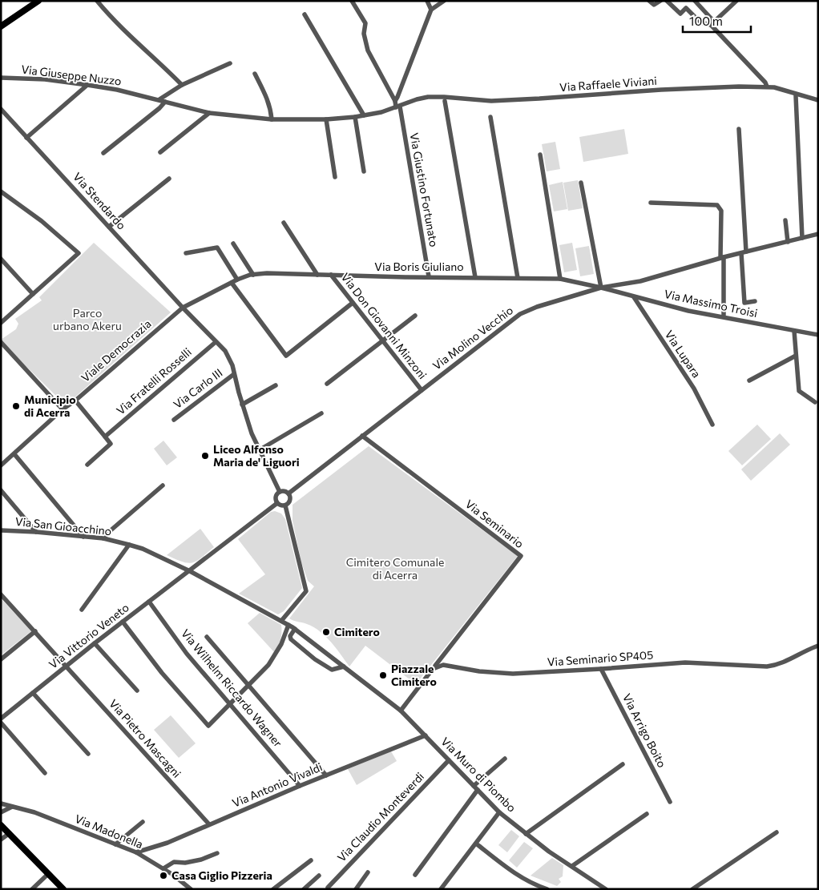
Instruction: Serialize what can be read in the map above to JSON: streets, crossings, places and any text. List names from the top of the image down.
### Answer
{
  "streets": {
    "street": [
      "Via Giuseppe Nuzzo",
      "Via Raffaele Viviani",
      "Via Giustino Fortunato",
      "Via Stendardo",
      "Via Boris Giuliano",
      "Via Massimo Troisi",
      "Via Don Giovanni Minzoni",
      "Via Molino Vecchio",
      "Viale Democrazia",
      "Via Lupara",
      "Via Fratelli Rosselli",
      "Via Carlo III",
      "Via Seminario",
      "Via San Gioacchino",
      "Via Vittorio Veneto",
      "Via Seminario SP405",
      "Via Wilhelm Riccardo Wagner",
      "Via Arrigo Boito",
      "Via Pietro Mascagni",
      "Via Muro di Piombo",
      "Via Antonio Vivaldi",
      "Via Claudio Monteverdi",
      "Via Madonella"
    ]
  },
  "crossings": [
    ["Via Giuseppe Nuzzo", "Via Raffaele Viviani"],
    ["Via Giuseppe Nuzzo", "Via Giustino Fortunato"],
    ["Via Raffaele Viviani", "Via Giustino Fortunato"],
    ["Via Giustino Fortunato", "Via Boris Giuliano"],
    ["Via Stendardo", "Via Boris Giuliano"],
    ["Via Stendardo", "Via Molino Vecchio"],
    ["Via Stendardo", "Viale Democrazia"],
    ["Via Stendardo", "Via Fratelli Rosselli"],
    ["Via Stendardo", "Via Carlo III"],
    ["Via Boris Giuliano", "Via Massimo Troisi"],
    ["Via Boris Giuliano", "Via Don Giovanni Minzoni"],
    ["Via Boris Giuliano", "Via Molino Vecchio"],
    ["Via Boris Giuliano", "Viale Democrazia"],
    ["Via Massimo Troisi", "Via Molino Vecchio"],
    ["Via Massimo Troisi", "Via Lupara"],
    ["Via Don Giovanni Minzoni", "Via Molino Vecchio"],
    ["Via Molino Vecchio", "Via Seminario"],
    ["Via Seminario", "Via Seminario SP405"],
    ["Via San Gioacchino", "Via Vittorio Veneto"],
    ["Via San Gioacchino", "Via Muro di Piombo"],
    ["Via Vittorio Veneto", "Via Wilhelm Riccardo Wagner"],
    ["Via Vittorio Veneto", "Via Pietro Mascagni"],
    ["Via Vittorio Veneto", "Via Muro di Piombo"],
    ["Via Seminario SP405", "Via Arrigo Boito"],
    ["Via Wilhelm Riccardo Wagner", "Via Antonio Vivaldi"],
    ["Via Pietro Mascagni", "Via Antonio Vivaldi"],
    ["Via Muro di Piombo", "Via Antonio Vivaldi"],
    ["Via Muro di Piombo", "Via Claudio Monteverdi"],
    ["Via Antonio Vivaldi", "Via Madonella"]
  ],
  "parks": ["Parco urbano Akeru", "Cimitero Comunale di Acerra"],
  "places": [
    "Municipio di Acerra",
    "Liceo Alfonso Maria de' Liguori",
    "Cimitero",
    "Piazzale Cimitero",
    "Casa Giglio Pizzeria"
  ],
  "scale_bar": "100 m"
}
